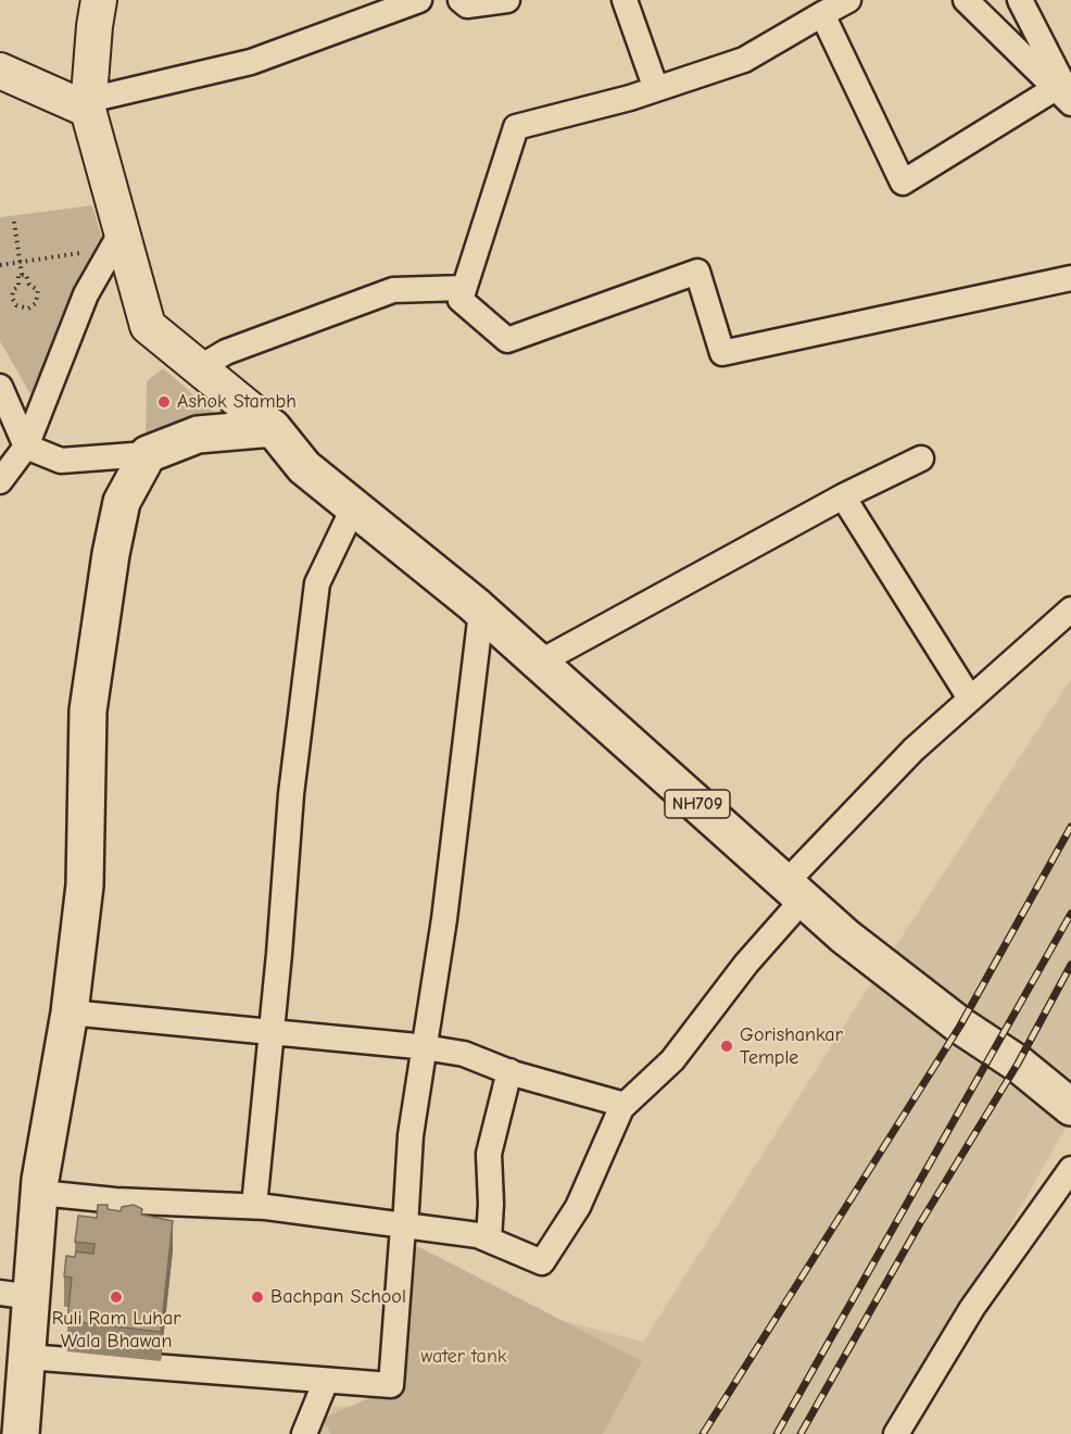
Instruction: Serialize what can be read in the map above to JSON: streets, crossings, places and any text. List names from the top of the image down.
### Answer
{
  "streets": {
    "main road": ["NH709"]
  },
  "parks": ["water tank"],
  "places": [
    "Ashok Stambh",
    "Gorishankar Temple",
    "Ruli Ram Luhar Wala Bhawan",
    "Bachpan School"
  ]
}
